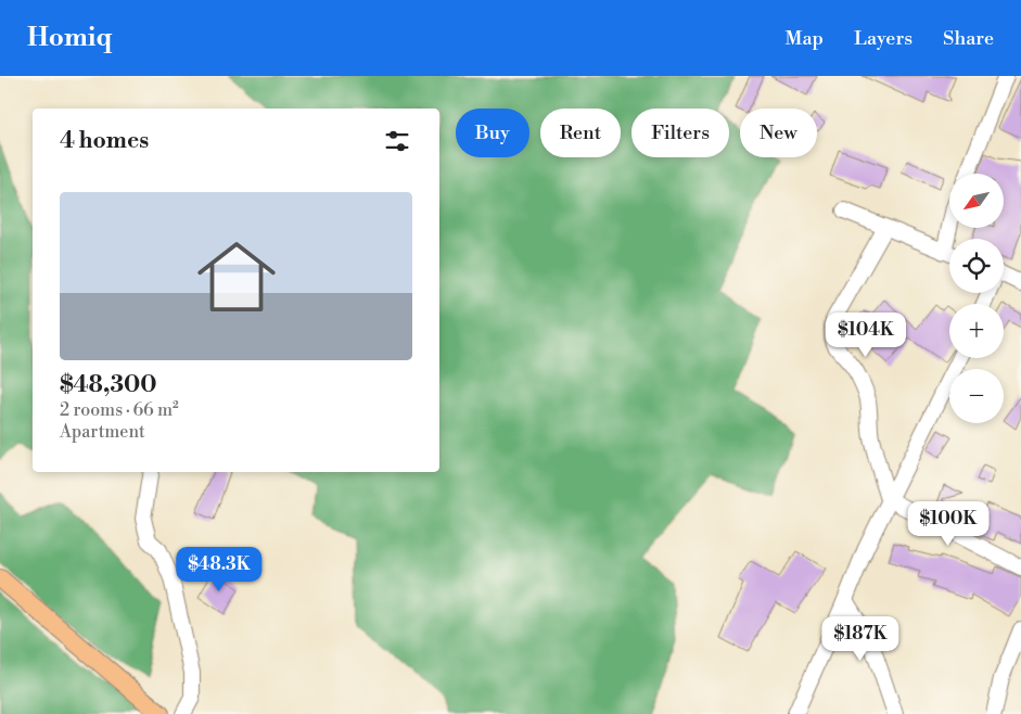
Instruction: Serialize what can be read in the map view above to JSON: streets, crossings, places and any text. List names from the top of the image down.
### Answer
{
  "north": "bottom left",
  "page": {
    "header": "Homiq",
    "nav": ["Map", "Layers", "Share"],
    "chip": [
      "Buy",
      "Rent",
      "Filters",
      "New"
    ],
    "heading": "4 homes",
    "map_buttons": ["+", "−"],
    "list": [
      {
        "name": "$48,300",
        "note": "2 rooms · 66 m² · Apartment"
      }
    ],
    "price": [
      "$104K",
      "$100K",
      "$48.3K",
      "$187K"
    ]
  }
}
